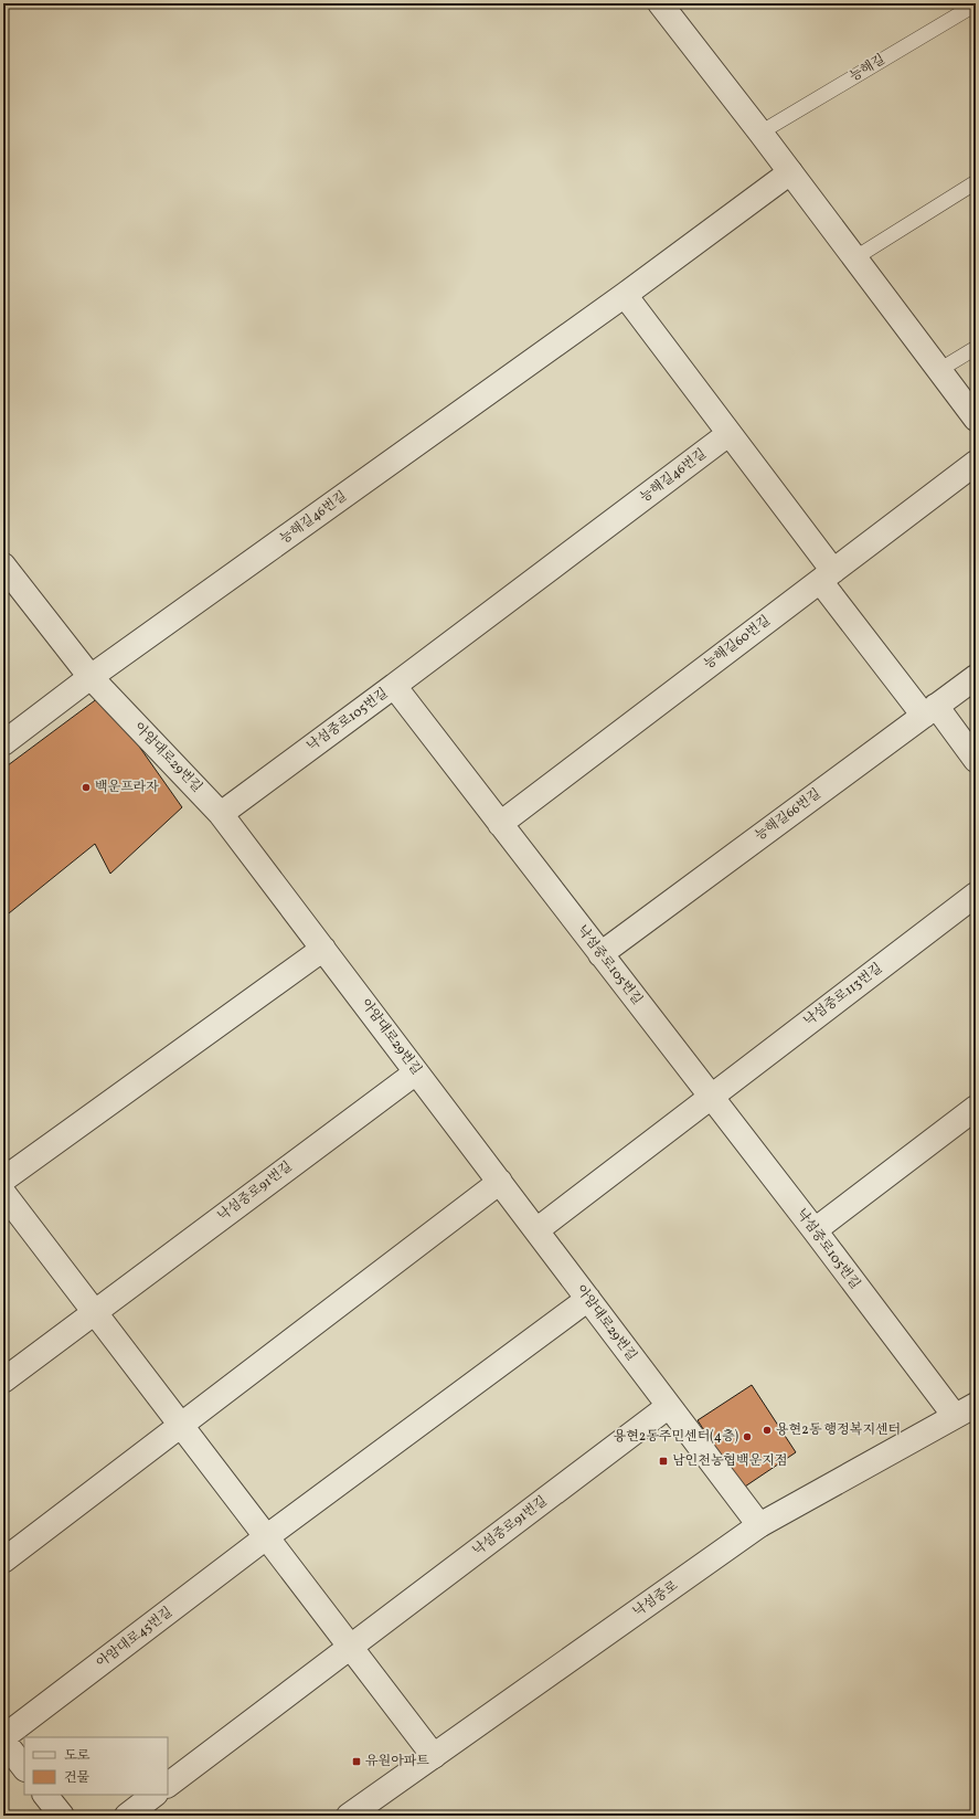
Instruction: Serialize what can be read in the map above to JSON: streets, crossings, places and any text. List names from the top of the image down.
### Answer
{
  "streets": {
    "street": [
      "능해길46번길",
      "능해길60번길",
      "낙섬중로105번길",
      "아암대로29번길",
      "능해길66번길",
      "낙섬중로113번길",
      "낙섬중로91번길",
      "낙섬중로",
      "아암대로45번길"
    ],
    "lane": ["능해길"]
  },
  "crossings": [
    ["능해길46번길", "낙섬중로105번길"],
    ["능해길46번길", "아암대로29번길"],
    ["능해길60번길", "낙섬중로105번길"],
    ["낙섬중로105번길", "아암대로29번길"],
    ["낙섬중로105번길", "능해길66번길"],
    ["낙섬중로105번길", "낙섬중로113번길"],
    ["낙섬중로105번길", "낙섬중로"],
    ["아암대로29번길", "낙섬중로113번길"],
    ["아암대로29번길", "낙섬중로91번길"],
    ["아암대로29번길", "낙섬중로"]
  ],
  "places": {
    "other": ["백운프라자", "용현2동 행정복지센터", "용현2동주민센터(4층)"],
    "transit": ["남인천농협백운지점", "유원아파트"]
  },
  "legend": ["도로", "건물"]
}
